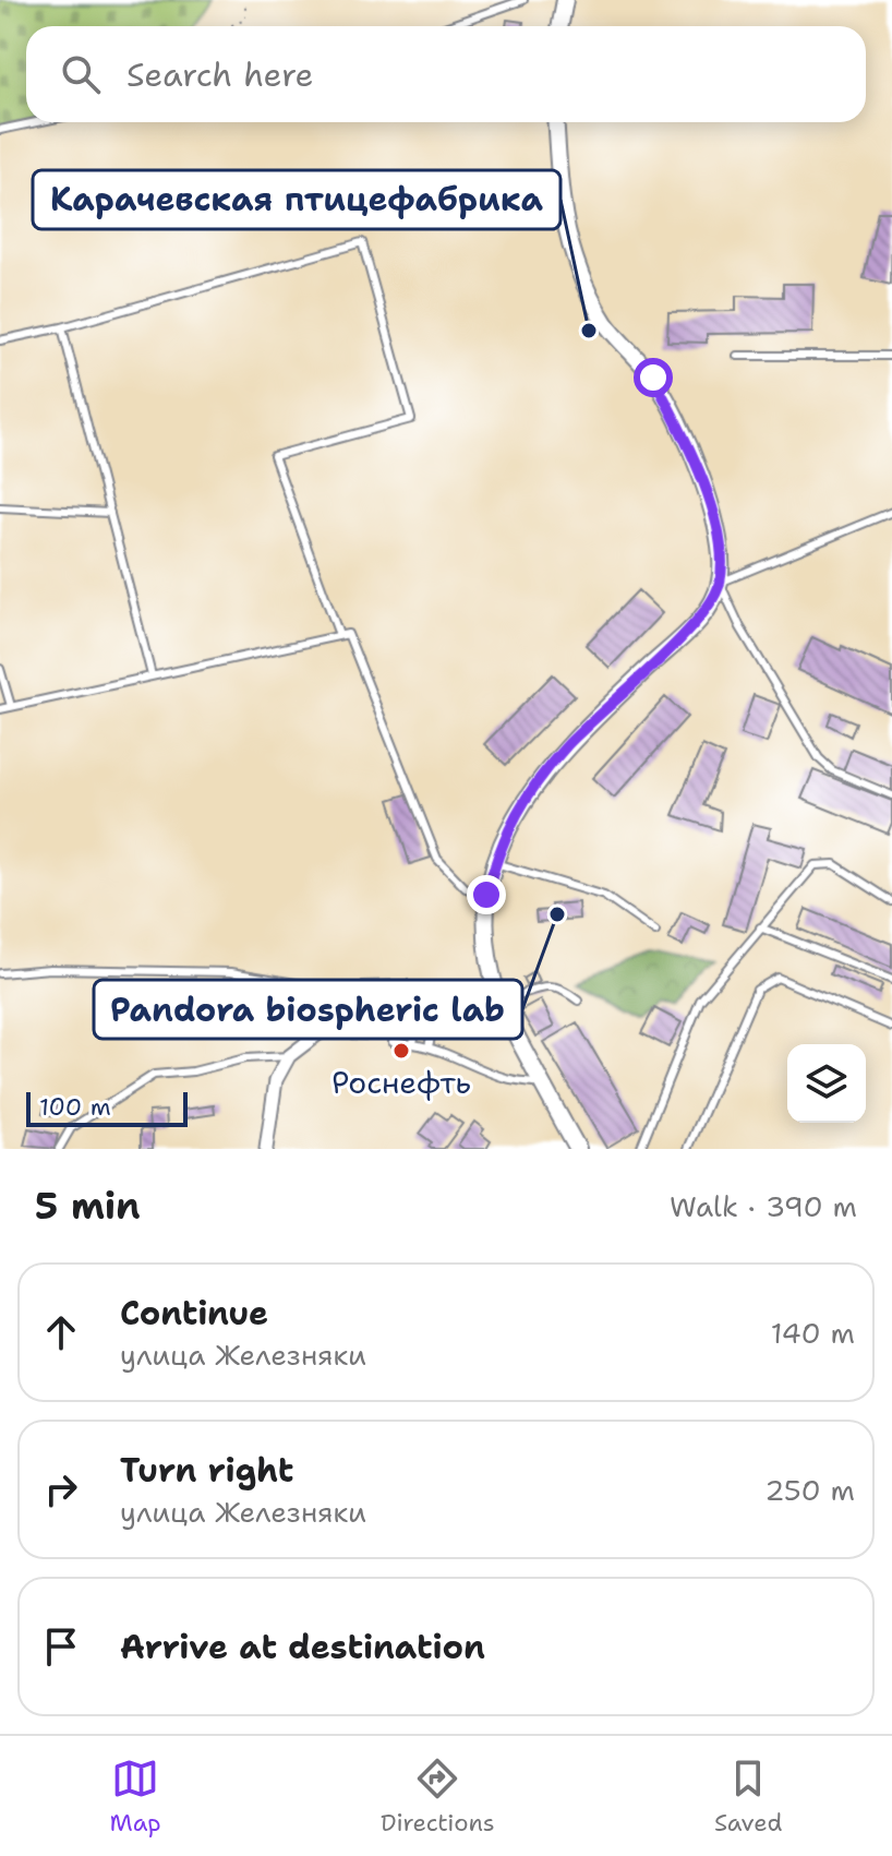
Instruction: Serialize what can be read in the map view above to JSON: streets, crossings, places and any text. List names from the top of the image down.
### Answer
{
  "places": ["Карачевская птицефабрика", "Pandora biospheric lab", "Роснефть"],
  "scale_bar": "100 m",
  "page": {
    "search": "Search here",
    "scale": "100 m",
    "heading": ["5 min", "Walk · 390 m"],
    "list": [
      ["Continue", "улица Железняки", "140 m"],
      ["Turn right", "улица Железняки", "250 m"],
      "Arrive at destination"
    ],
    "nav": ["Map", "Directions", "Saved"]
  }
}
